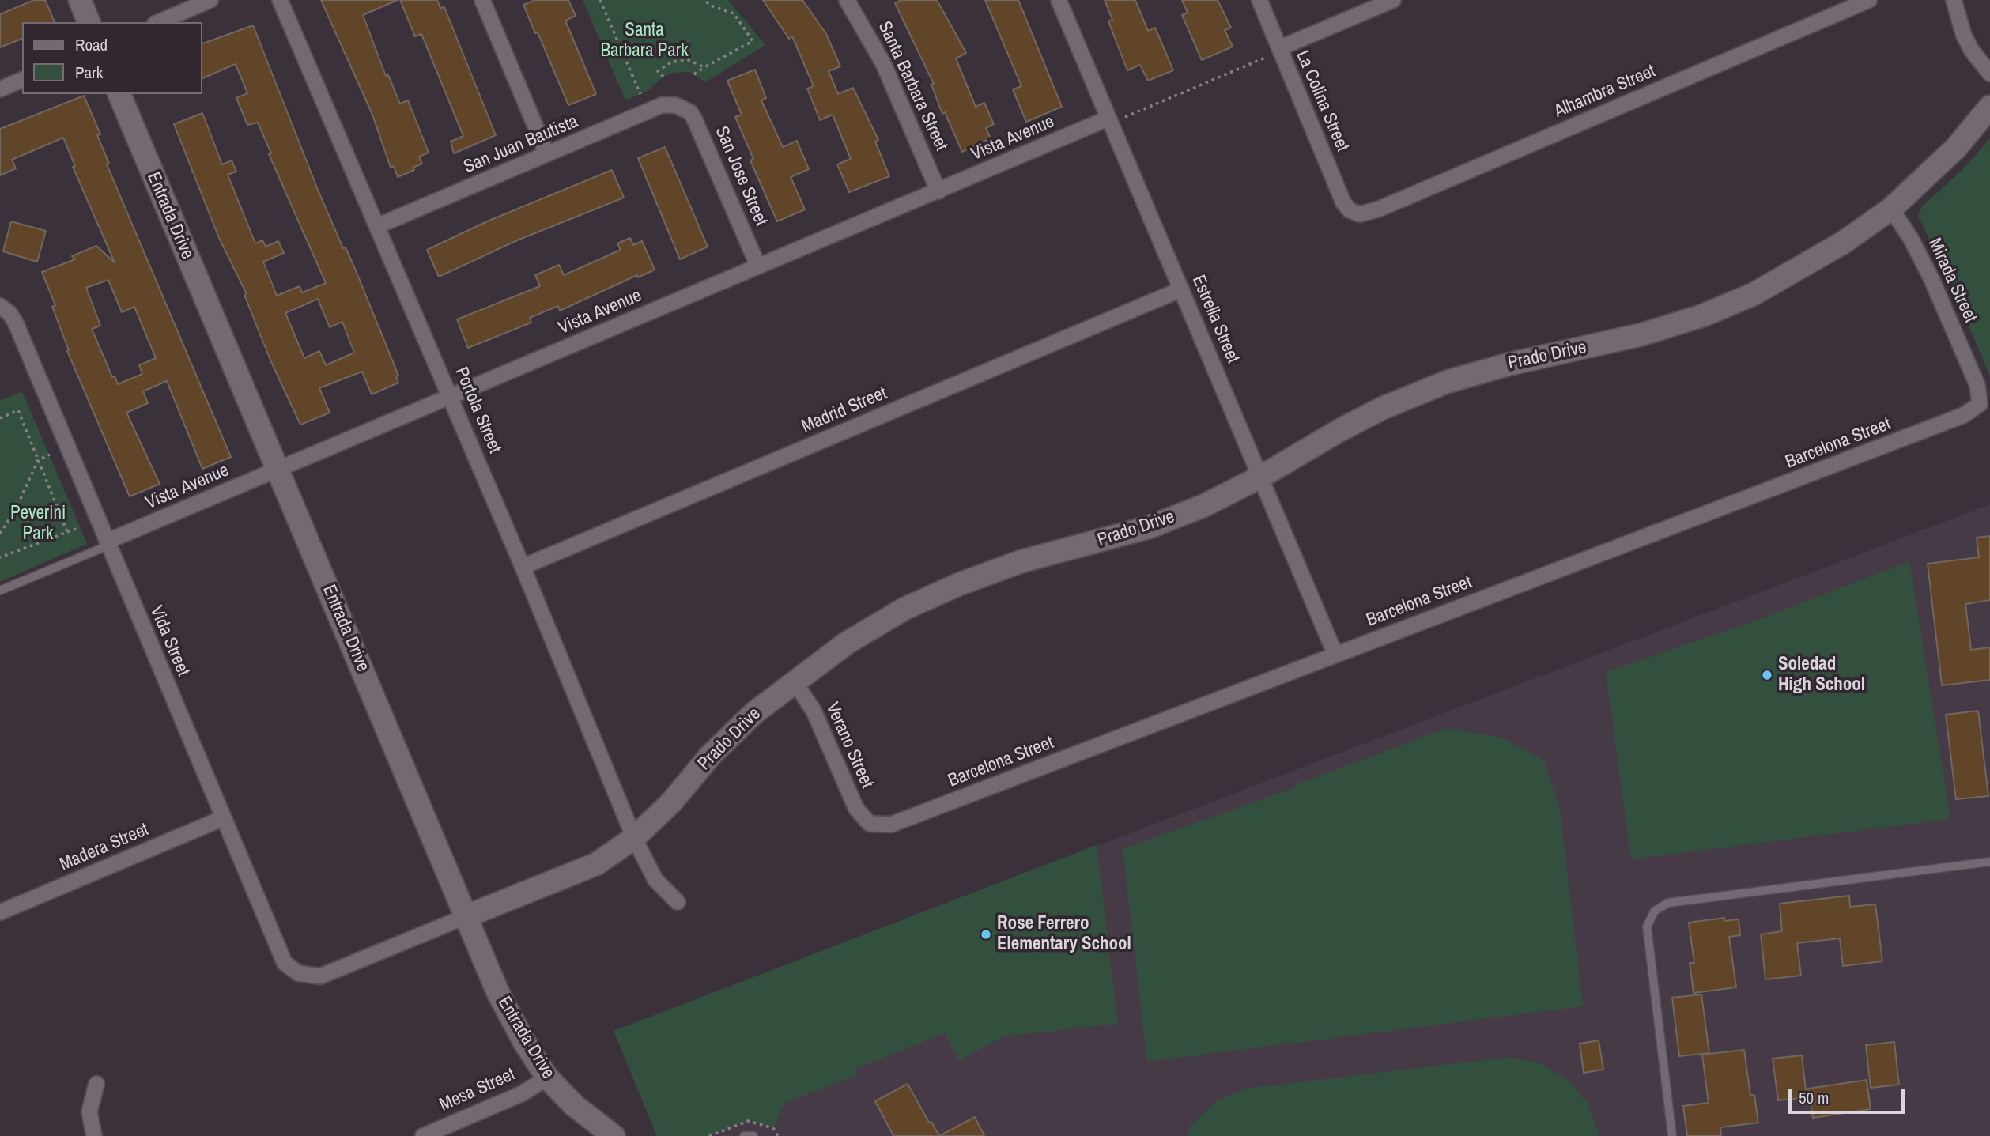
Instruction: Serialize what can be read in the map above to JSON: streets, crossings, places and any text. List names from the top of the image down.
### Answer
{
  "streets": {
    "street": [
      "Santa Barbara Street",
      "Alhambra Street",
      "La Colina Street",
      "Vista Avenue",
      "San Juan Bautista",
      "San Jose Street",
      "Entrada Drive",
      "Mirada Street",
      "Estrella Street",
      "Prado Drive",
      "Portola Street",
      "Madrid Street",
      "Barcelona Street",
      "Vida Street",
      "Verano Street",
      "Madera Street",
      "Mesa Street"
    ]
  },
  "crossings": [
    ["Santa Barbara Street", "Vista Avenue"],
    ["Alhambra Street", "La Colina Street"],
    ["Vista Avenue", "San Jose Street"],
    ["Vista Avenue", "Entrada Drive"],
    ["Vista Avenue", "Estrella Street"],
    ["Vista Avenue", "Portola Street"],
    ["Vista Avenue", "Vida Street"],
    ["San Juan Bautista", "San Jose Street"],
    ["San Juan Bautista", "Portola Street"],
    ["Entrada Drive", "Prado Drive"],
    ["Entrada Drive", "Mesa Street"],
    ["Mirada Street", "Prado Drive"],
    ["Mirada Street", "Barcelona Street"],
    ["Estrella Street", "Prado Drive"],
    ["Estrella Street", "Madrid Street"],
    ["Estrella Street", "Barcelona Street"],
    ["Prado Drive", "Portola Street"],
    ["Prado Drive", "Vida Street"],
    ["Prado Drive", "Verano Street"],
    ["Portola Street", "Madrid Street"],
    ["Barcelona Street", "Verano Street"],
    ["Vida Street", "Madera Street"]
  ],
  "parks": ["Santa Barbara Park", "Peverini Park"],
  "places": ["Soledad High School", "Rose Ferrero Elementary School"],
  "legend": ["Road", "Park"],
  "scale_bar": "50 m"
}
